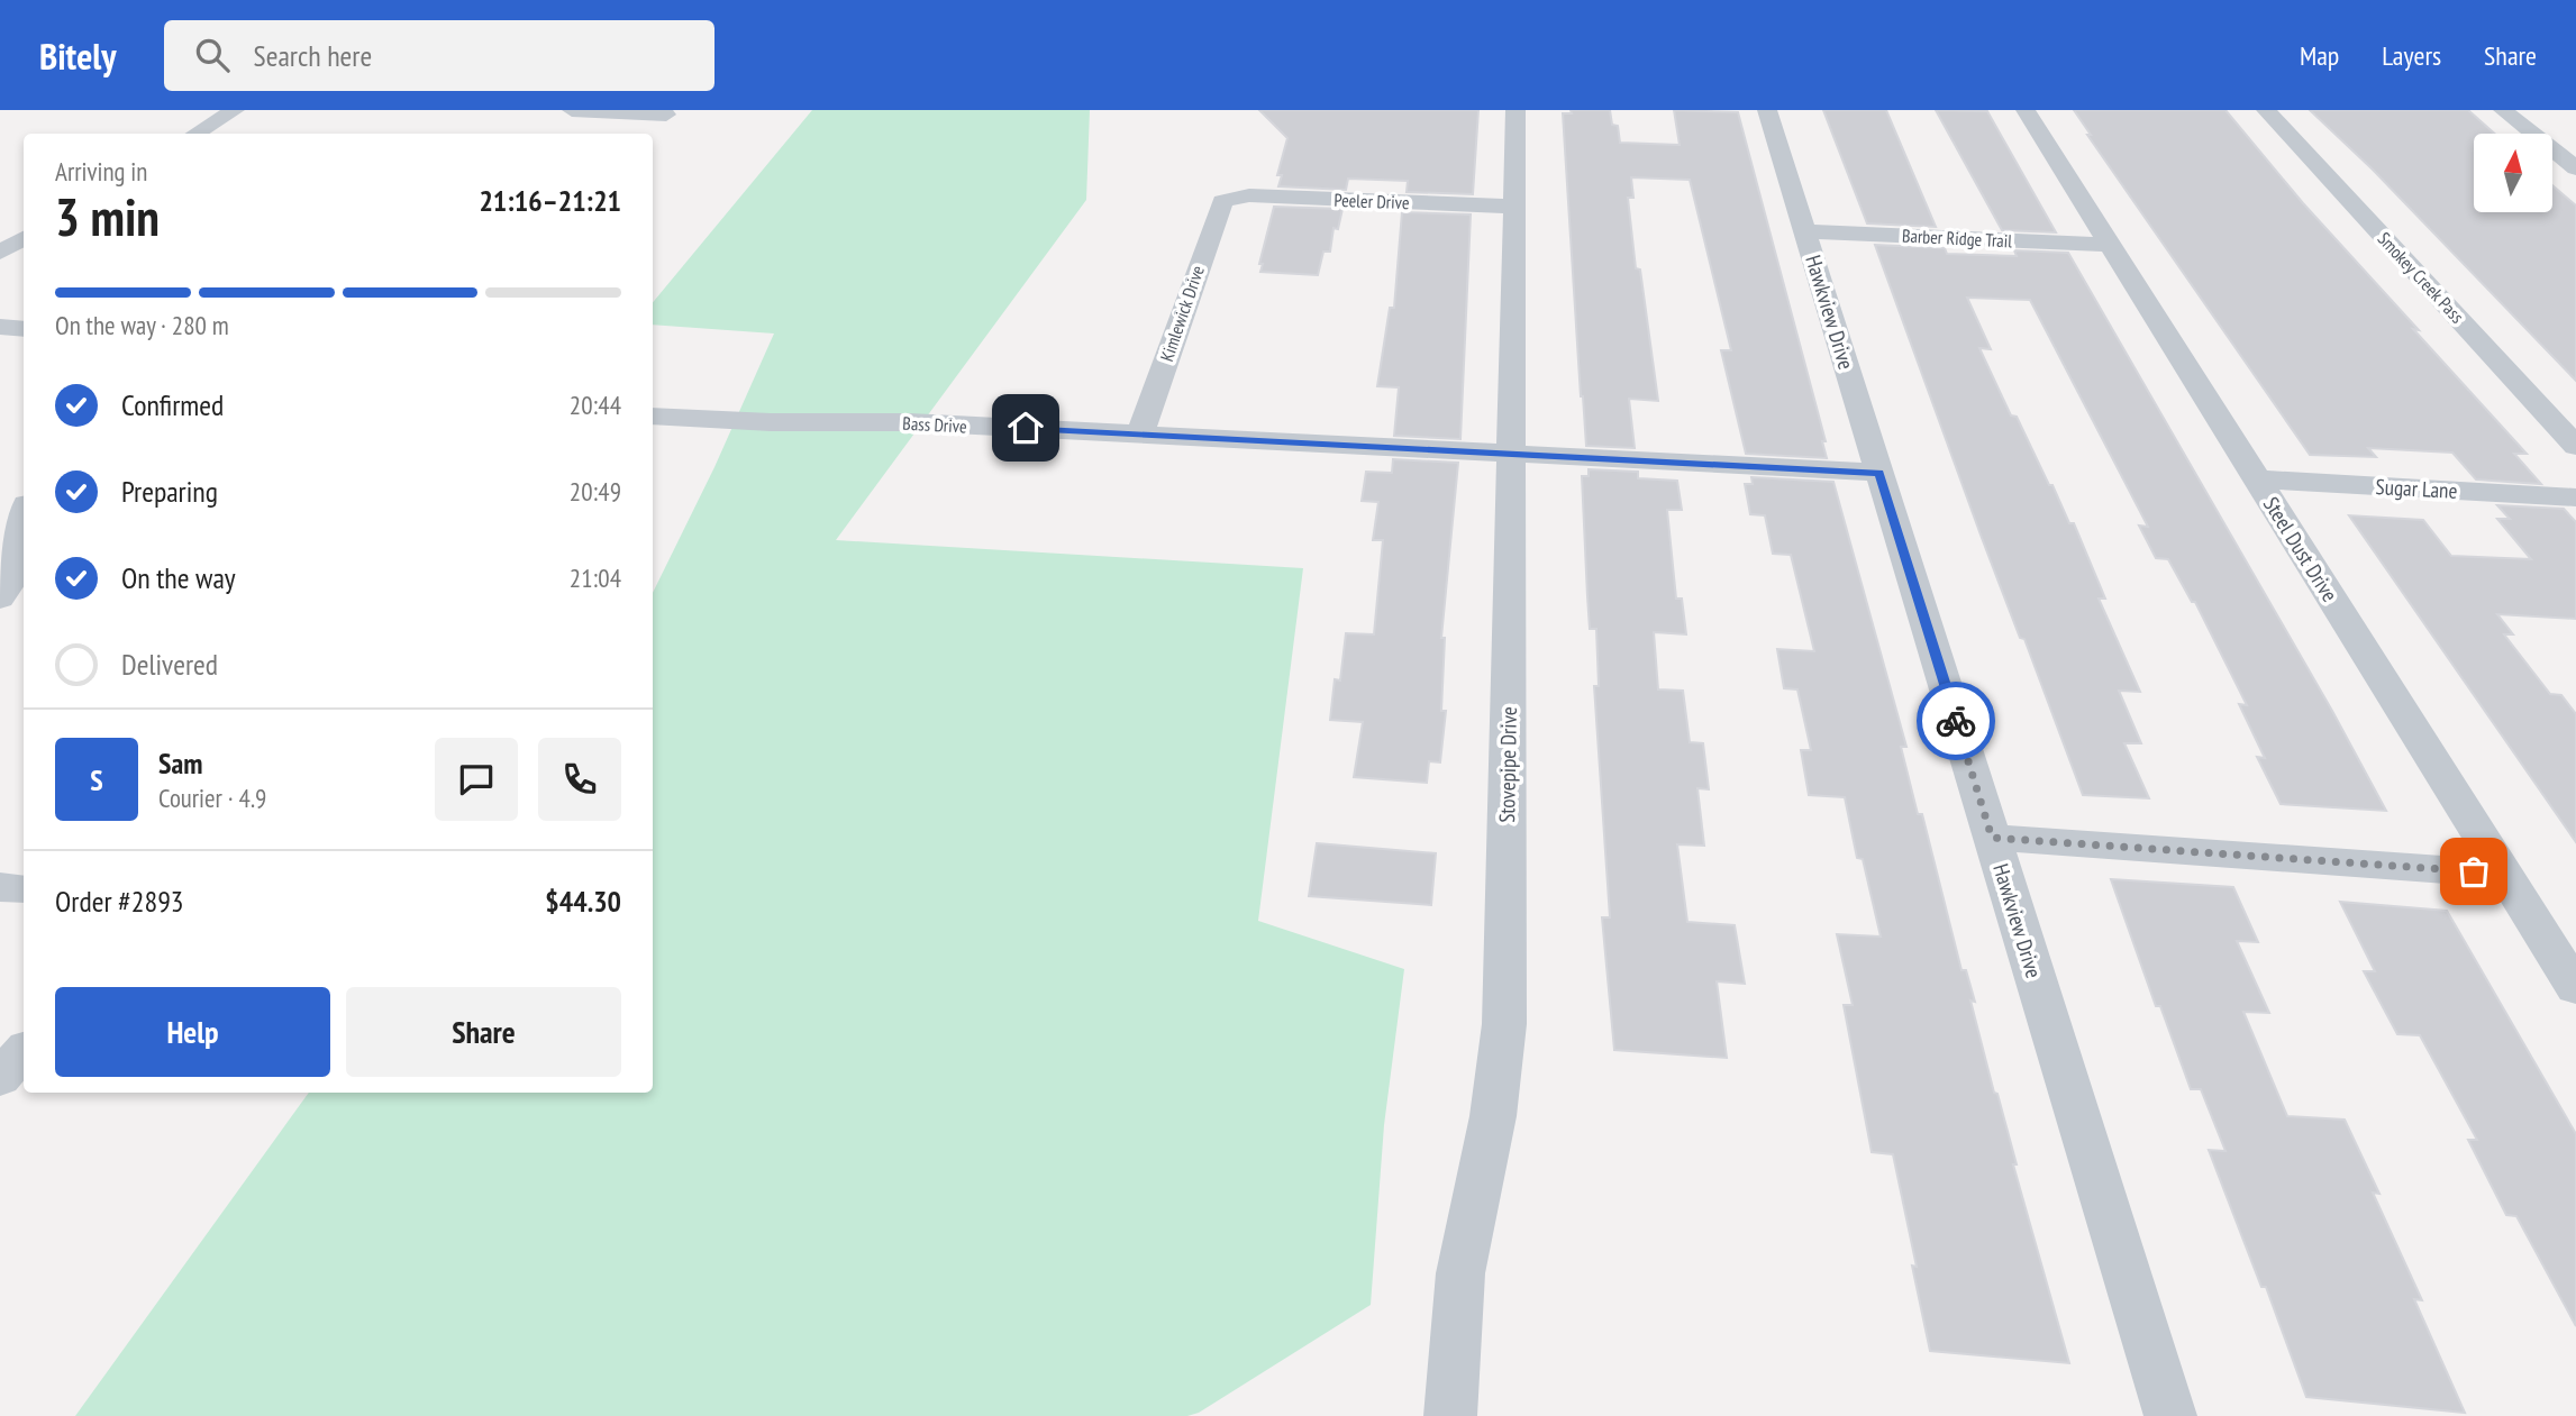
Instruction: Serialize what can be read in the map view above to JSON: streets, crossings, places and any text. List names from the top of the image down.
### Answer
{
  "streets": {
    "street": [
      "Peeler Drive",
      "Barber Ridge Trail",
      "Smokey Creek Pass",
      "Hawkview Drive",
      "Kimlewick Drive",
      "Bass Drive",
      "Sugar Lane",
      "Steel Dust Drive",
      "Stovepipe Drive"
    ]
  },
  "crossings": [
    ["Peeler Drive", "Kimlewick Drive"],
    ["Peeler Drive", "Stovepipe Drive"],
    ["Barber Ridge Trail", "Hawkview Drive"],
    ["Barber Ridge Trail", "Steel Dust Drive"],
    ["Hawkview Drive", "Bass Drive"],
    ["Kimlewick Drive", "Bass Drive"],
    ["Bass Drive", "Stovepipe Drive"],
    ["Sugar Lane", "Steel Dust Drive"]
  ],
  "north": "top",
  "page": {
    "header": "Bitely",
    "search": "Search here",
    "nav": ["Map", "Layers", "Share"],
    "heading": ["3 min", "Arriving in", "21:16–21:21"],
    "panel": [
      "Sam",
      "Courier · 4.9",
      "Order #2893",
      "$44.30"
    ],
    "bar": "On the way · 280 m",
    "list": [
      ["Confirmed", "20:44"],
      ["Preparing", "20:49"],
      ["On the way", "21:04"],
      "Delivered"
    ],
    "round": "S",
    "buttons": ["Help", "Share"]
  }
}
